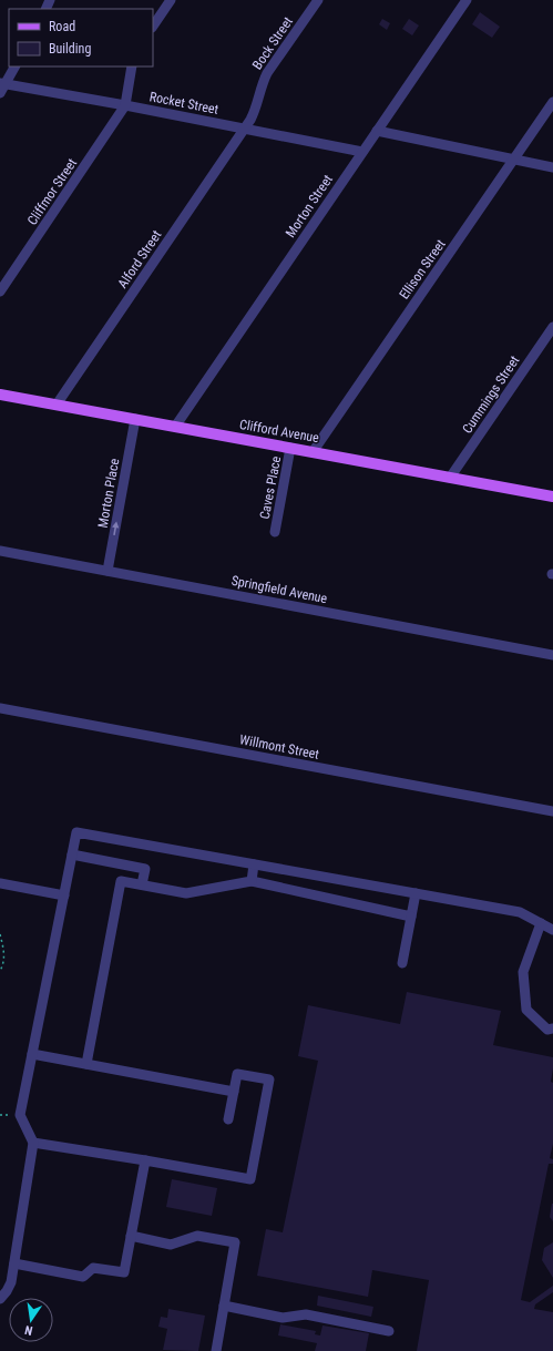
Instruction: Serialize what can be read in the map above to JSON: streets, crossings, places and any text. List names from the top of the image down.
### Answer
{
  "streets": {
    "main road": ["Clifford Avenue"],
    "street": [
      "Bock Street",
      "Rocket Street",
      "Cliffmor Street",
      "Morton Street",
      "Alford Street",
      "Ellison Street",
      "Cummings Street",
      "Caves Place",
      "Morton Place",
      "Springfield Avenue",
      "Willmont Street"
    ]
  },
  "crossings": [
    ["Bock Street", "Rocket Street"],
    ["Bock Street", "Alford Street"],
    ["Rocket Street", "Cliffmor Street"],
    ["Rocket Street", "Morton Street"],
    ["Rocket Street", "Alford Street"],
    ["Morton Street", "Clifford Avenue"],
    ["Alford Street", "Clifford Avenue"],
    ["Ellison Street", "Clifford Avenue"],
    ["Cummings Street", "Clifford Avenue"],
    ["Clifford Avenue", "Caves Place"],
    ["Clifford Avenue", "Morton Place"],
    ["Morton Place", "Springfield Avenue"]
  ],
  "one_way": ["Morton Place"],
  "legend": ["Road", "Building"],
  "north": "bottom"
}
